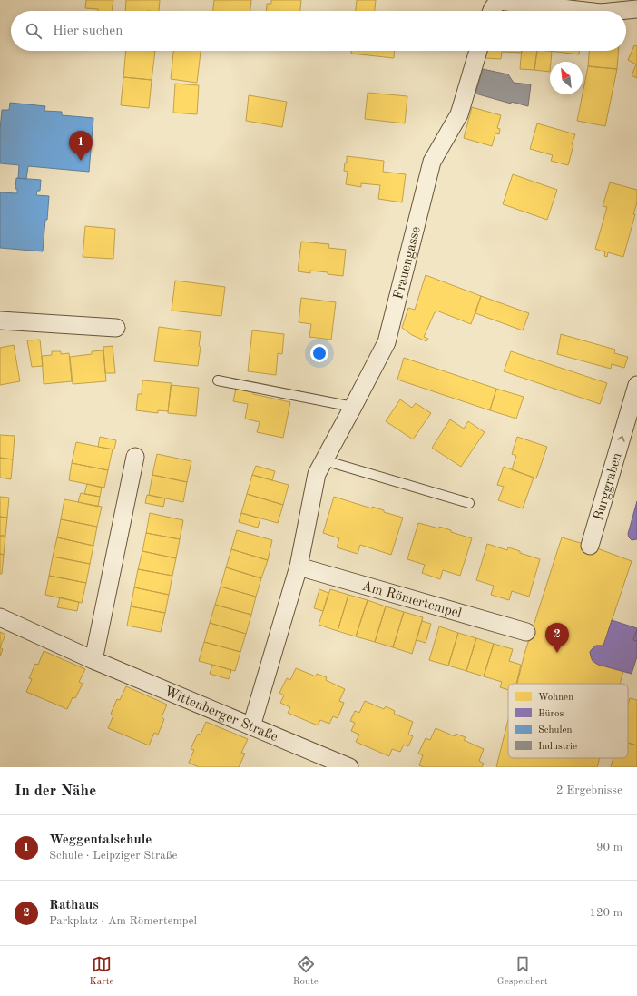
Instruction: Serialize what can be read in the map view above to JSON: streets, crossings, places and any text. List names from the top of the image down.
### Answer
{
  "streets": {
    "street": [
      "Frauengasse",
      "Burggraben",
      "Am Römertempel",
      "Wittenberger Straße"
    ]
  },
  "one_way": ["Burggraben"],
  "legend": [
    "Wohnen",
    "Büros",
    "Schulen",
    "Industrie"
  ],
  "north": "top left",
  "page": {
    "search": "Hier suchen",
    "pins": ["1", "2"],
    "heading": ["In der Nähe", "2 Ergebnisse"],
    "list": [
      {
        "mark": "1",
        "name": "Weggentalschule",
        "note": "Schule · Leipziger Straße",
        "value": "90 m"
      },
      {
        "mark": "2",
        "name": "Rathaus",
        "note": "Parkplatz · Am Römertempel",
        "value": "120 m"
      }
    ],
    "nav": ["Karte", "Route", "Gespeichert"]
  }
}
